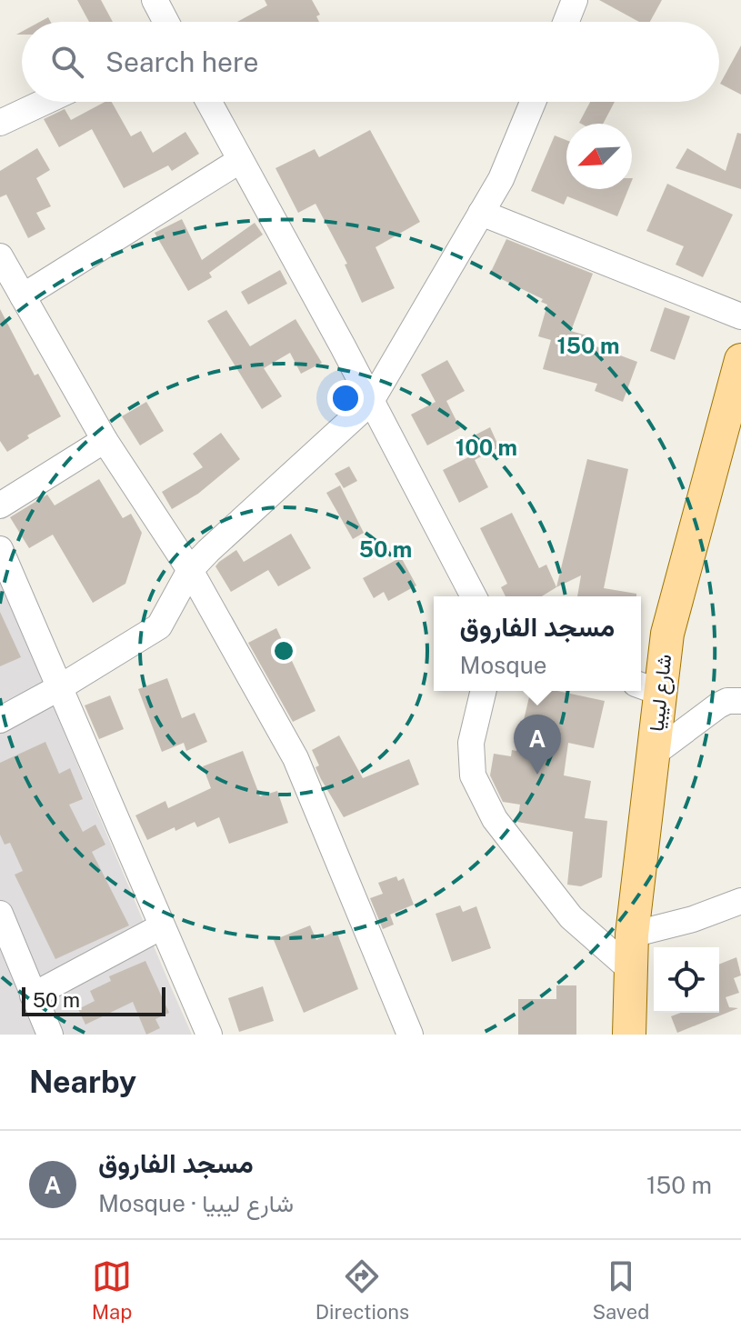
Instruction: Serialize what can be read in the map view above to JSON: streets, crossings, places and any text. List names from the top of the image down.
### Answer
{
  "streets": {
    "main road": ["شارع ليبيا"]
  },
  "scale_bar": "50 m",
  "north": "bottom left",
  "page": {
    "search": "Search here",
    "popup": ["مسجد الفاروق", "Mosque"],
    "pins": "A",
    "scale": "50 m",
    "heading": "Nearby",
    "list": [
      {
        "mark": "A",
        "name": "مسجد الفاروق",
        "note": "Mosque · شارع ليبيا",
        "value": "150 m"
      }
    ],
    "nav": ["Map", "Directions", "Saved"]
  },
  "rings": ["150 m", "100 m", "50 m"]
}
